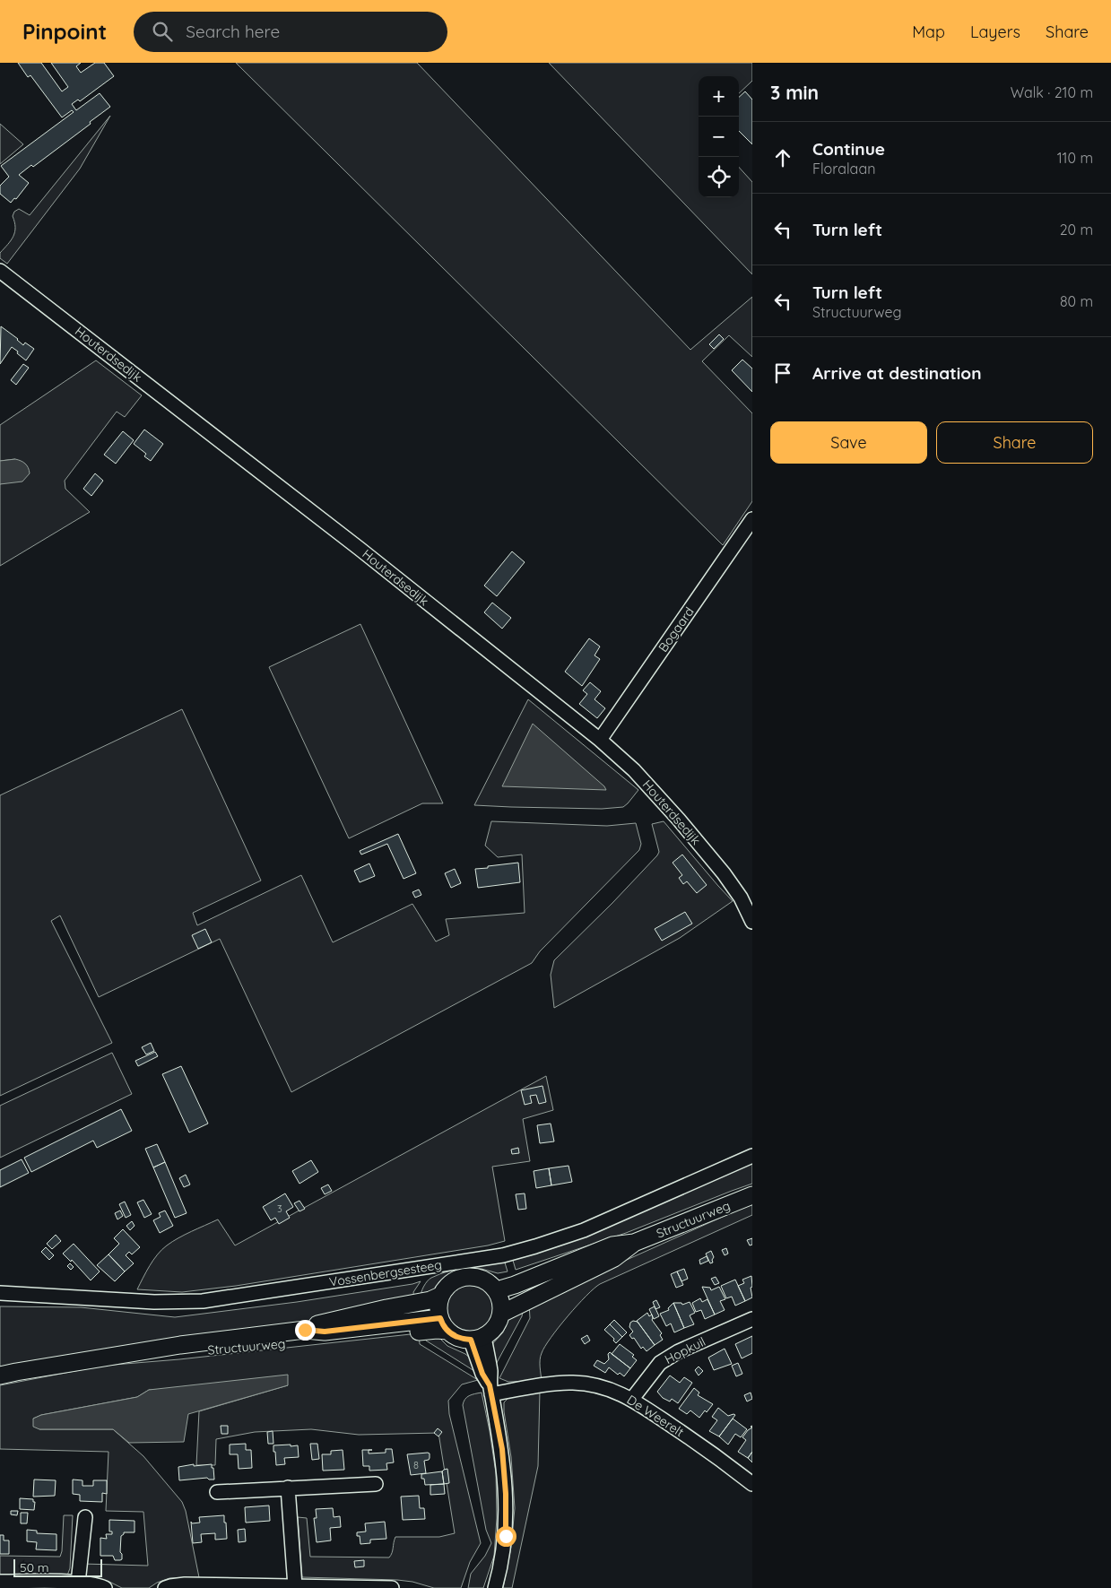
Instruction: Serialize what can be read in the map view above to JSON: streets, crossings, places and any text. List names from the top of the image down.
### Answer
{
  "streets": {
    "main road": ["Structuurweg"],
    "street": [
      "Houterdsedijk",
      "Bogaard",
      "Vossenbergsesteeg",
      "Hopkuil",
      "De Weerelt"
    ]
  },
  "crossings": [
    ["Houterdsedijk", "Bogaard"],
    ["Hopkuil", "De Weerelt"]
  ],
  "house_numbers": ["3", "8"],
  "scale_bar": "50 m",
  "page": {
    "header": "Pinpoint",
    "search": "Search here",
    "nav": ["Map", "Layers", "Share"],
    "heading": ["3 min", "Walk · 210 m"],
    "map_buttons": ["+", "−"],
    "list": [
      ["Continue", "Floralaan", "110 m"],
      ["Turn left", "20 m"],
      ["Turn left", "Structuurweg", "80 m"],
      "Arrive at destination"
    ],
    "buttons": ["Save", "Share"],
    "scale": "50 m"
  }
}
